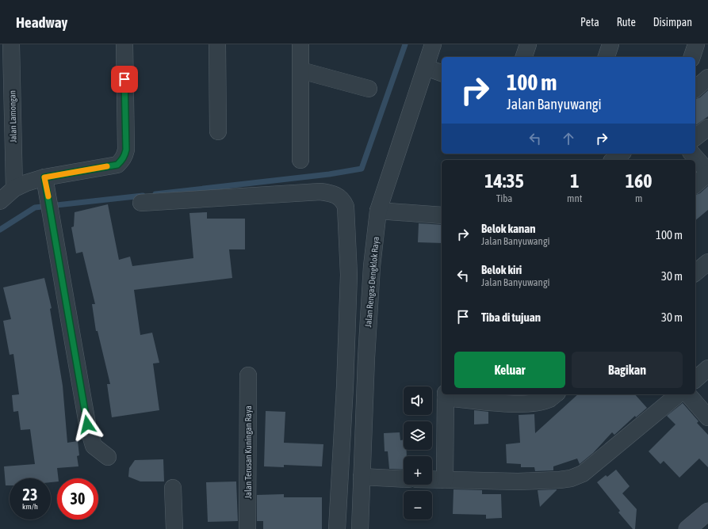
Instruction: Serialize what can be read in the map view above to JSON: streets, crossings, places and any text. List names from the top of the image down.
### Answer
{
  "streets": {
    "street": ["Jalan Lamongan", "Jalan Rengas Dengklok Raya", "Jalan Terusan Kuningan Raya"]
  },
  "page": {
    "header": "Headway",
    "nav": ["Peta", "Rute", "Disimpan"],
    "turn": ["100 m", "Jalan Banyuwangi"],
    "eta": [
      "14:35",
      "Tiba",
      "1",
      "mnt",
      "160",
      "m"
    ],
    "list": [
      {
        "name": "Belok kanan",
        "note": "Jalan Banyuwangi",
        "value": "100 m"
      },
      {
        "name": "Belok kiri",
        "note": "Jalan Banyuwangi",
        "value": "30 m"
      },
      {
        "name": "Tiba di tujuan",
        "value": "30 m"
      }
    ],
    "buttons": ["Keluar", "Bagikan"],
    "map_buttons": ["+", "−"],
    "speed": "23 km/h",
    "limit": "30"
  }
}
